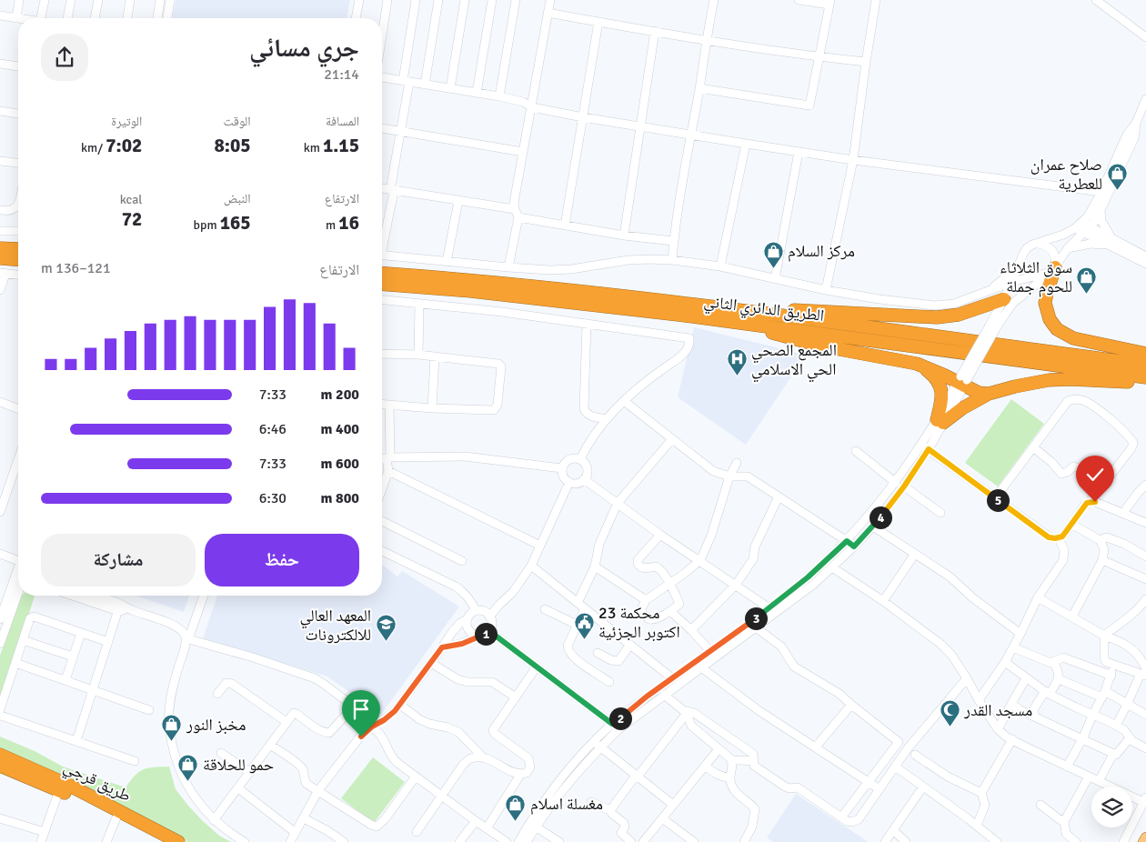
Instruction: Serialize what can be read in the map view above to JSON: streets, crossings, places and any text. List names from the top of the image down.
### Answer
{
  "streets": {
    "highway": ["الطريق الدائري الثاني", "طريق قرجي"]
  },
  "places": {
    "shop": [
      "صلاح عمران للعطرية",
      "مركز السلام",
      "سوق الثلاثاء للحوم جملة",
      "مخبز النور",
      "حمو للحلاقة",
      "مغسلة اسلام"
    ],
    "hospital": ["المجمع الصحي الحي الاسلامي"],
    "public building": ["محكمة 23 اكتوبر الجزئية"],
    "school or university": ["المعهد العالي للالكترونات"],
    "mosque": ["مسجد القدر"]
  },
  "page": {
    "heading": ["جري مسائي", "21:14"],
    "stats": [
      ["المسافة", "1.15 km"],
      ["الوقت", "8:05"],
      ["الوتيرة", "7:02 /km"],
      ["الارتفاع", "16 m"],
      ["النبض", "165 bpm"],
      ["kcal", "72"]
    ],
    "chart": ["الارتفاع", "121–136 m"],
    "list": [
      {
        "name": "200 m",
        "note": "7:33"
      },
      {
        "name": "400 m",
        "note": "6:46"
      },
      {
        "name": "600 m",
        "note": "7:33"
      },
      {
        "name": "800 m",
        "note": "6:30"
      }
    ],
    "pins": [
      "5",
      "4",
      "3",
      "1",
      "2"
    ],
    "buttons": ["حفظ", "مشاركة"]
  }
}
